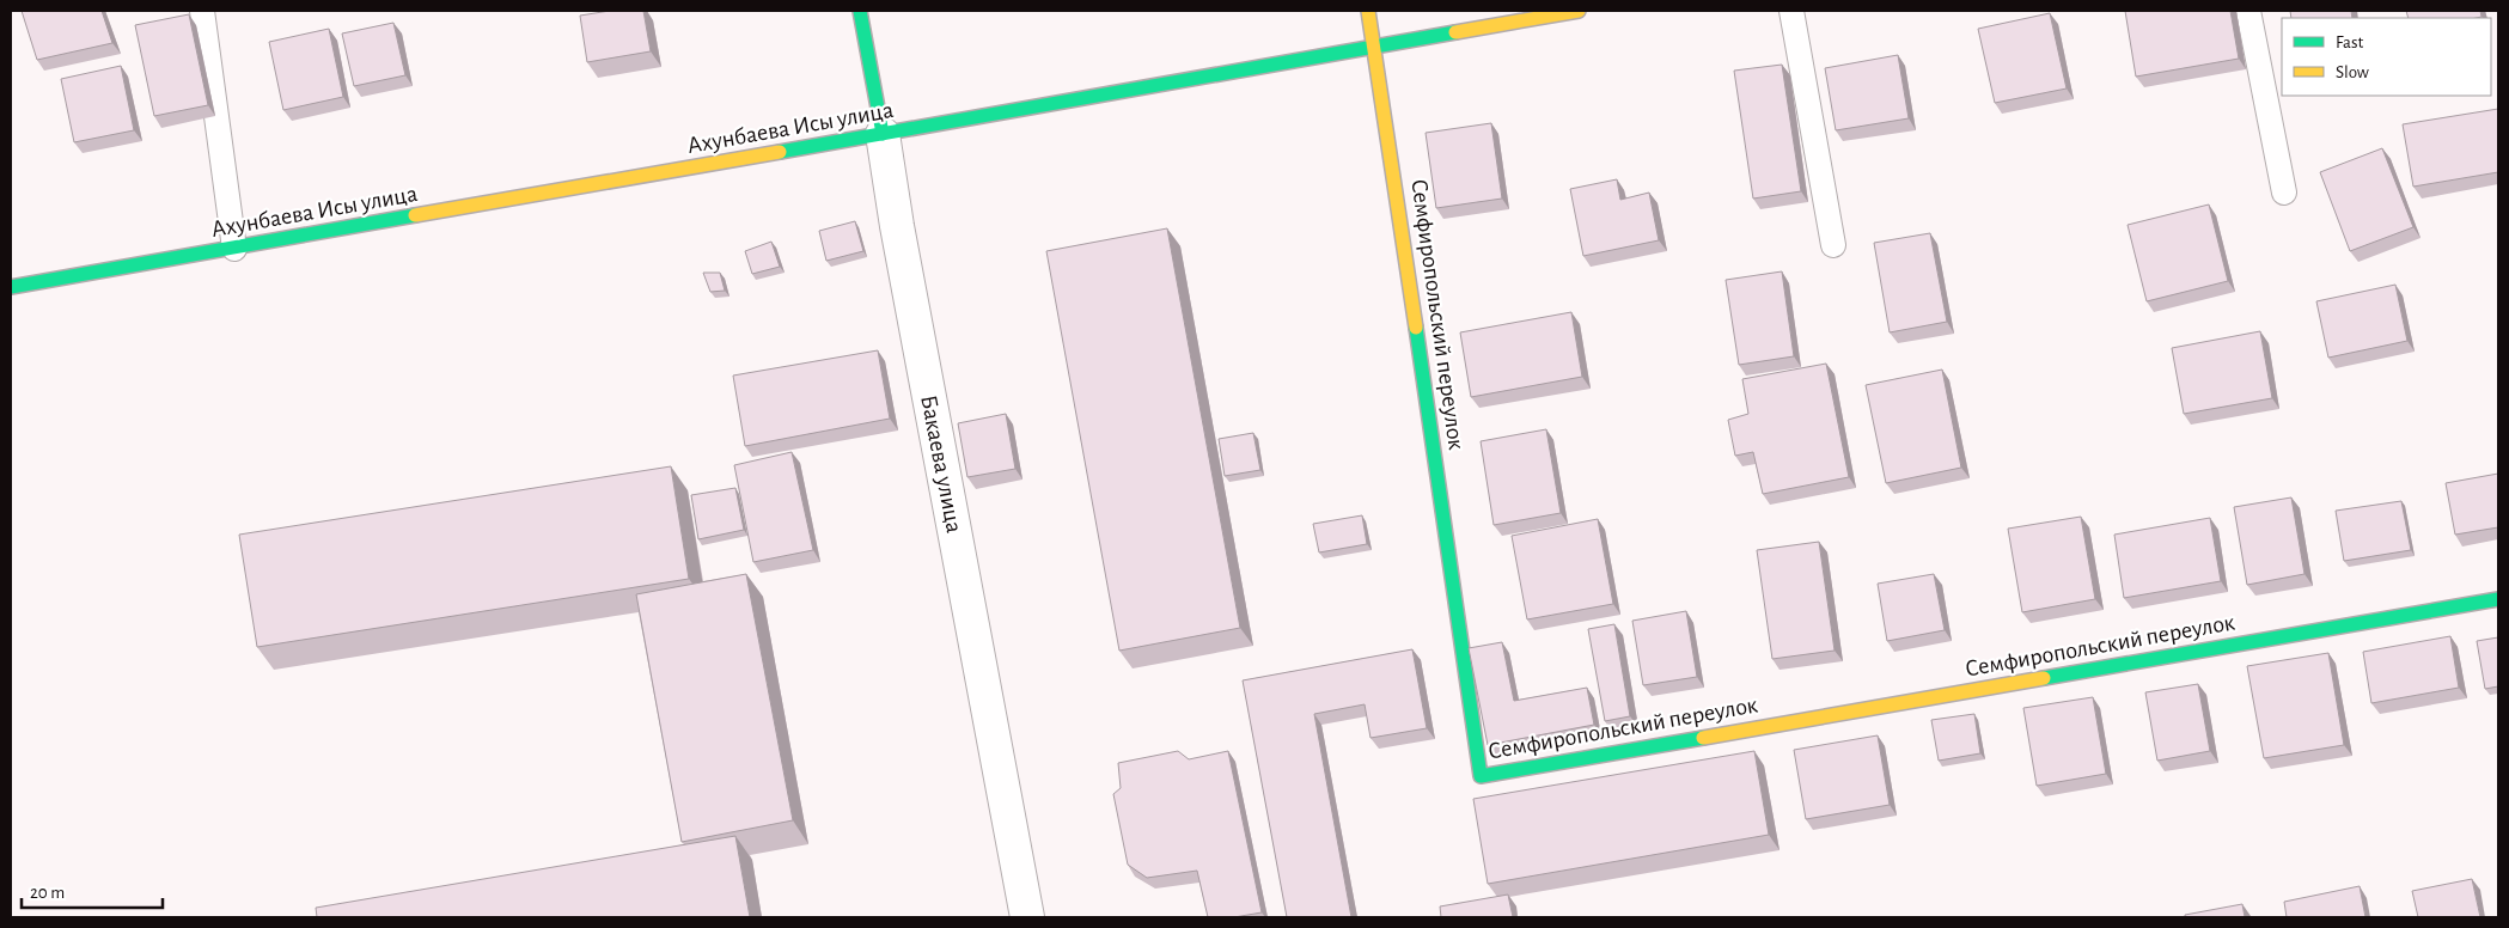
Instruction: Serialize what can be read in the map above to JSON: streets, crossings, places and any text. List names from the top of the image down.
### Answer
{
  "streets": {
    "street": ["Ахунбаева Исы улица", "Семфиропольский переулок", "Бакаева улица"]
  },
  "crossings": [
    ["Ахунбаева Исы улица", "Семфиропольский переулок"],
    ["Ахунбаева Исы улица", "Бакаева улица"]
  ],
  "legend": ["Fast", "Slow"],
  "scale_bar": "20 m"
}
